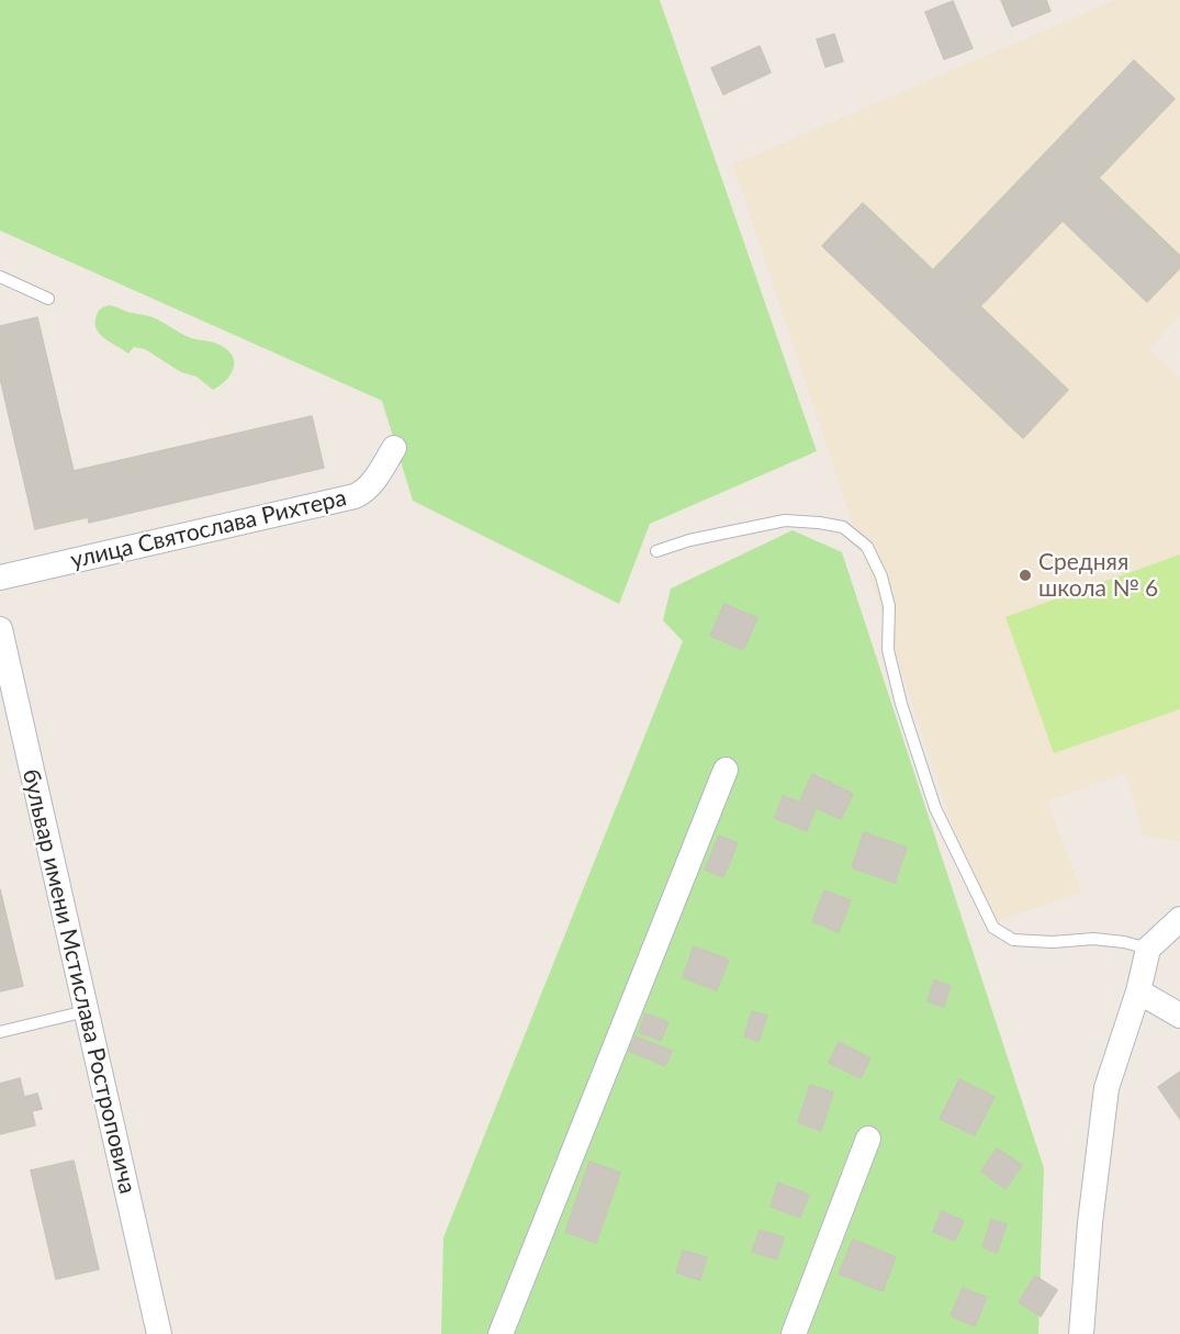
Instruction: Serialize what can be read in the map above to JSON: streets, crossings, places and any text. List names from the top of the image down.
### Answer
{
  "streets": {
    "street": ["улица Святослава Рихтера", "бульвар имени Мстислава Ростроповича"]
  },
  "places": ["Средняя школа № 6"]
}
